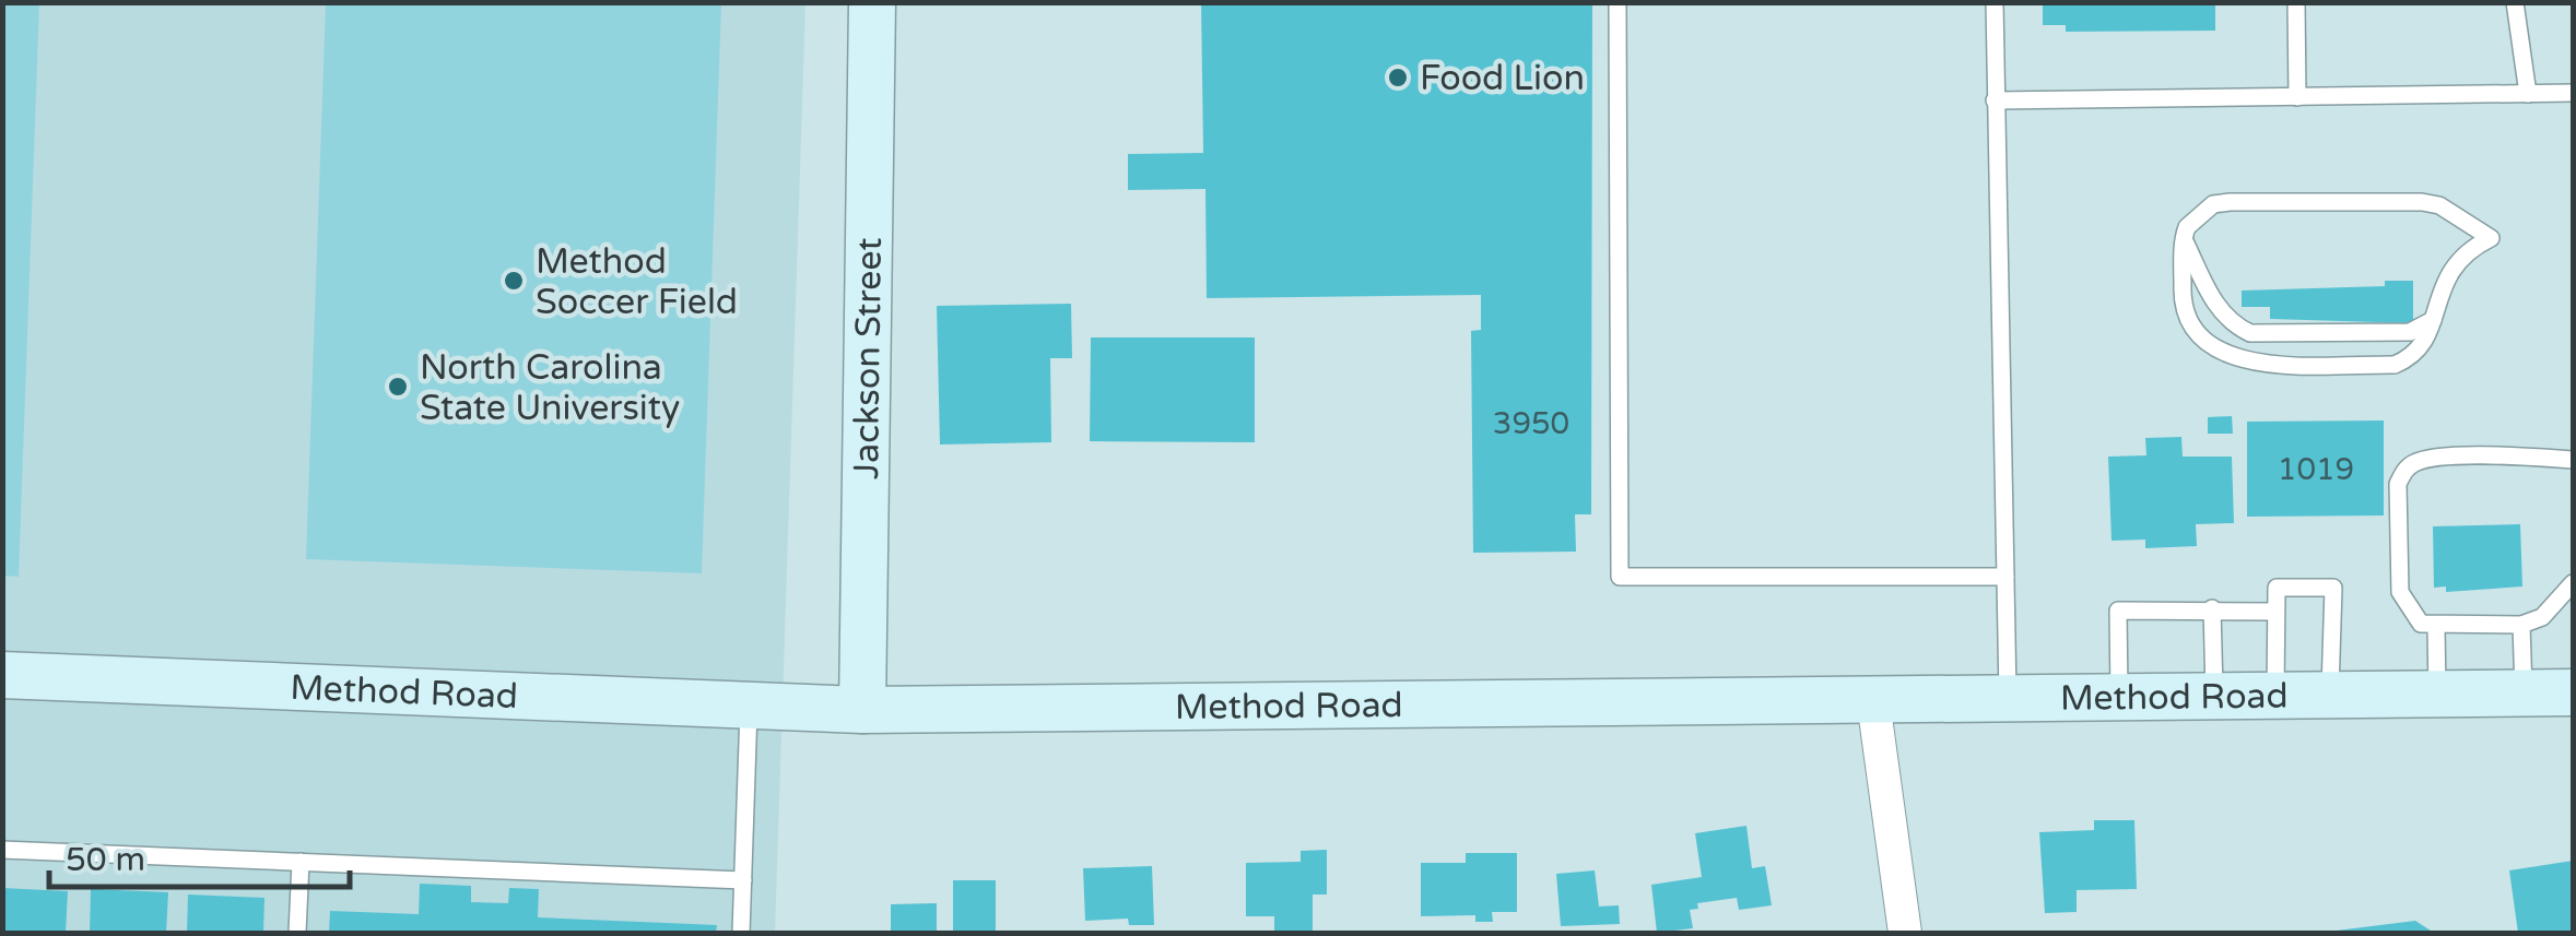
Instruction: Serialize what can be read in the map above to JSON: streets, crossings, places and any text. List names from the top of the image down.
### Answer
{
  "streets": {
    "street": ["Jackson Street", "Method Road"]
  },
  "crossings": [
    ["Jackson Street", "Method Road"]
  ],
  "places": ["Food Lion", "Method Soccer Field", "North Carolina State University"],
  "house_numbers": ["3950", "1019"],
  "scale_bar": "50 m"
}
